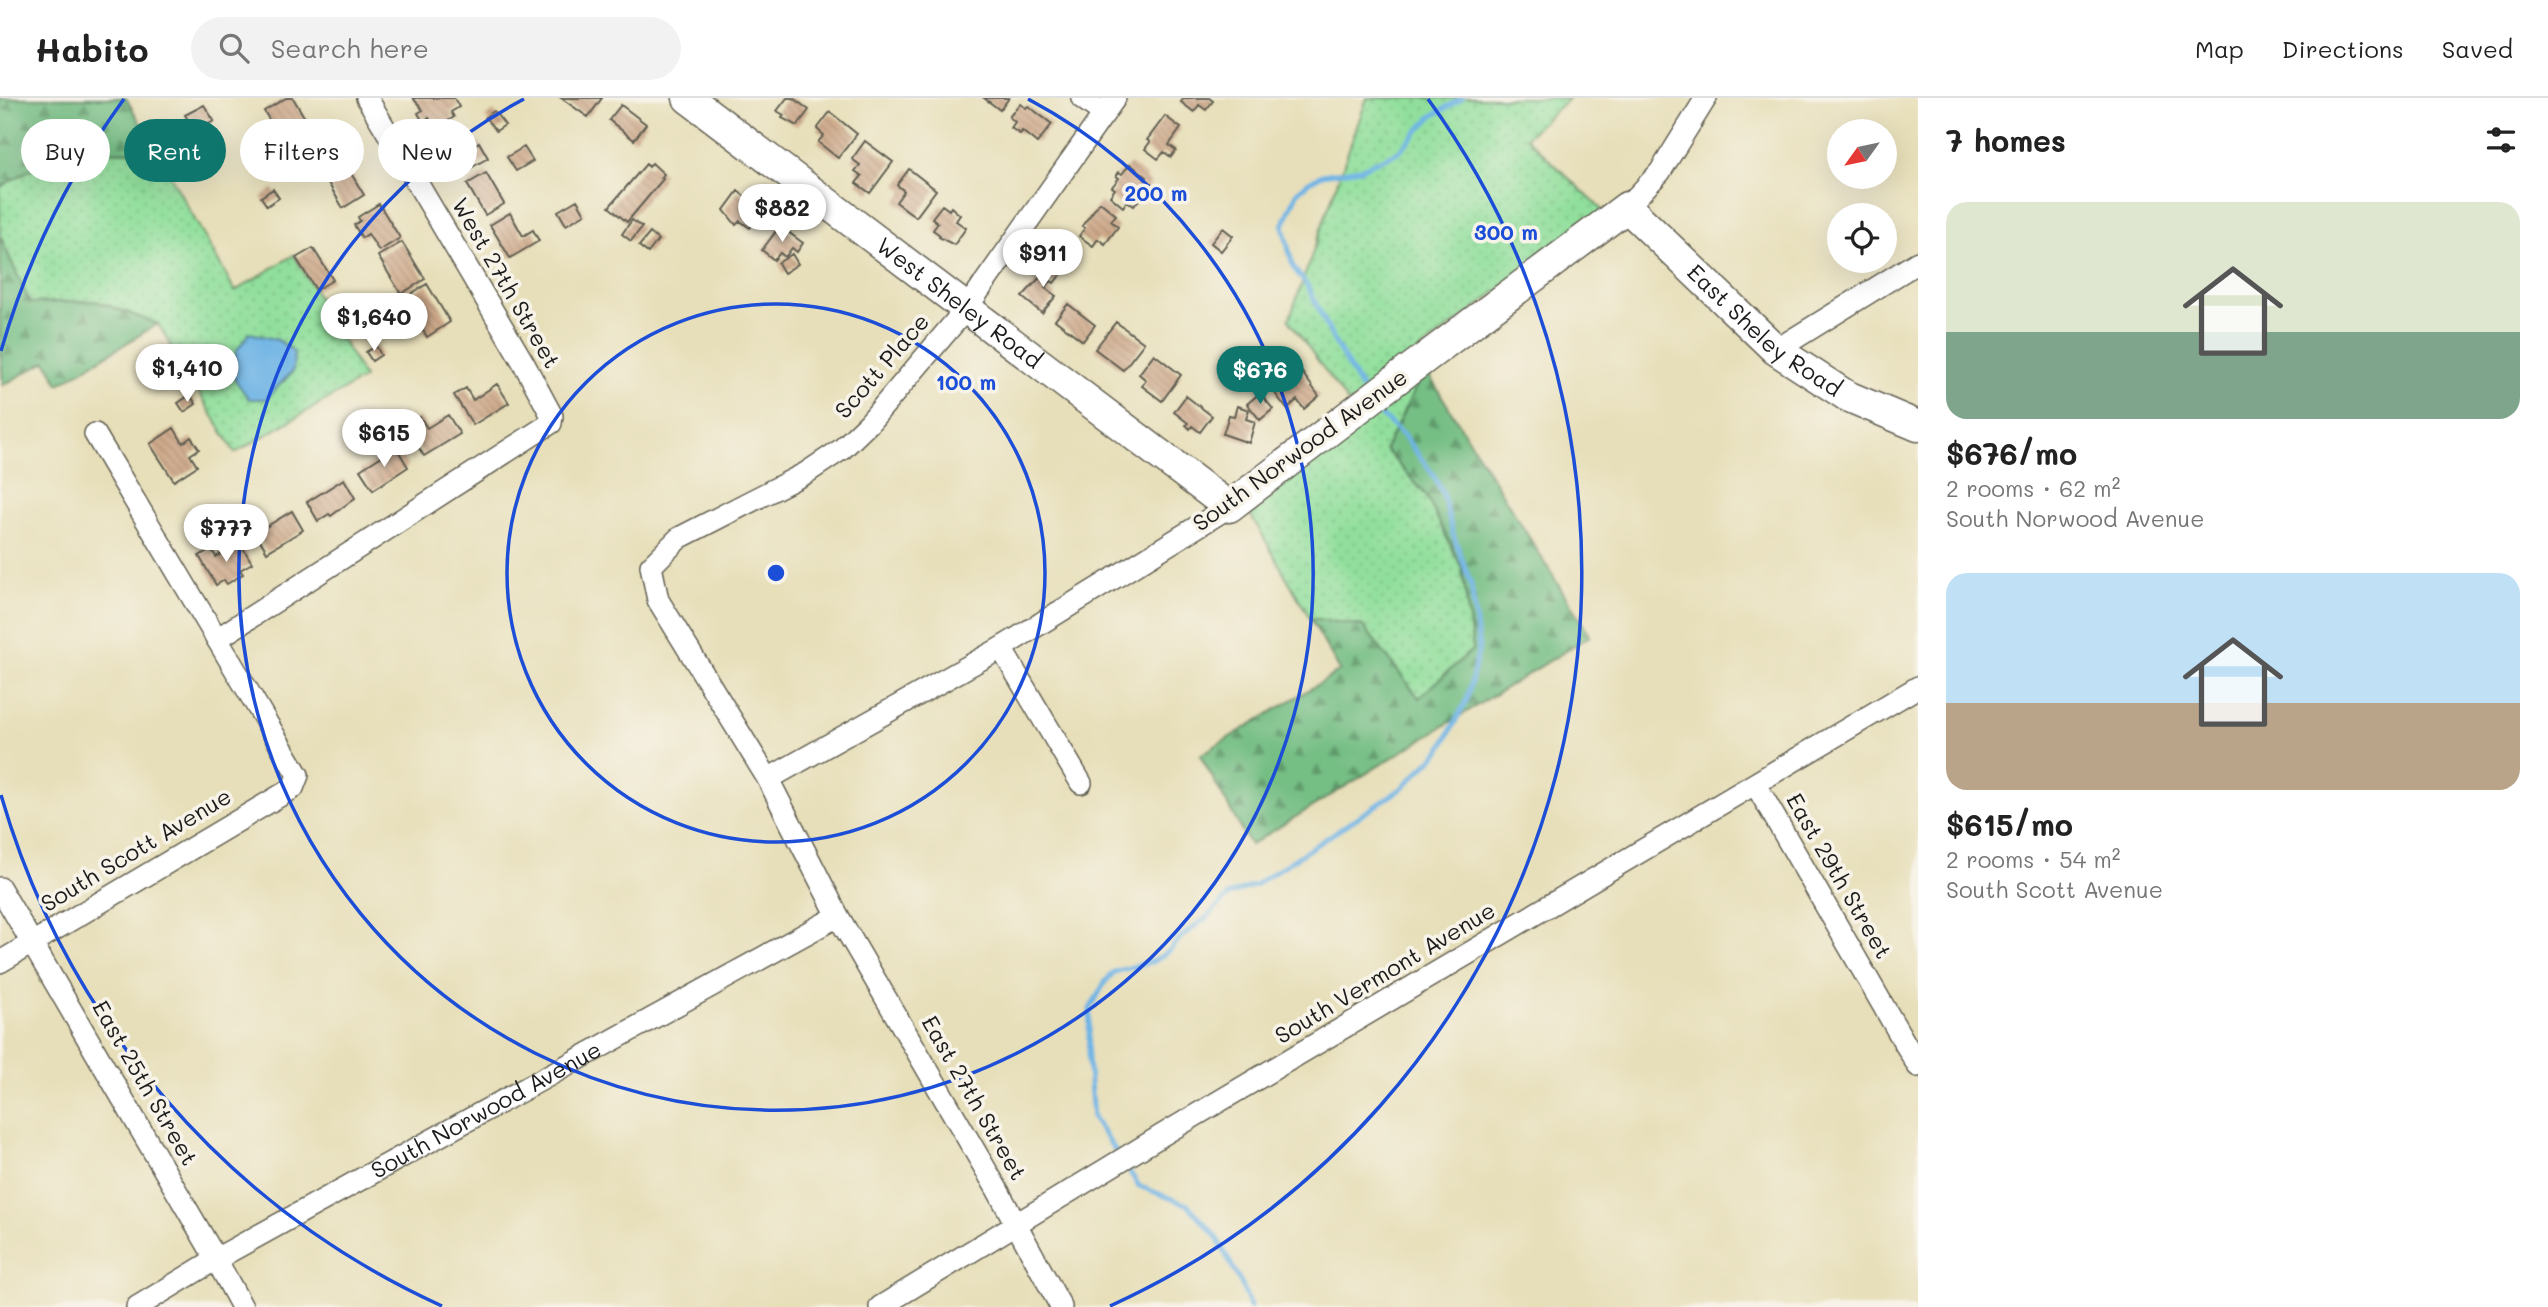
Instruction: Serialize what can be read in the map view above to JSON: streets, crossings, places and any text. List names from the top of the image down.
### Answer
{
  "streets": {
    "street": [
      "West 27th Street",
      "West Sheley Road",
      "East Sheley Road",
      "Scott Place",
      "South Norwood Avenue",
      "South Scott Avenue",
      "East 29th Street",
      "South Vermont Avenue",
      "East 25th Street",
      "East 27th Street"
    ]
  },
  "crossings": [
    ["West 27th Street", "South Scott Avenue"],
    ["West Sheley Road", "Scott Place"],
    ["West Sheley Road", "South Norwood Avenue"],
    ["East Sheley Road", "South Norwood Avenue"],
    ["Scott Place", "East 27th Street"],
    ["South Norwood Avenue", "East 25th Street"],
    ["South Norwood Avenue", "East 27th Street"],
    ["South Scott Avenue", "East 25th Street"],
    ["East 29th Street", "South Vermont Avenue"],
    ["South Vermont Avenue", "East 27th Street"]
  ],
  "north": "bottom left",
  "page": {
    "header": "Habito",
    "search": "Search here",
    "nav": ["Map", "Directions", "Saved"],
    "heading": "7 homes",
    "chip": [
      "Buy",
      "Rent",
      "Filters",
      "New"
    ],
    "list": [
      {
        "name": "$676/mo",
        "note": "2 rooms · 62 m² · South Norwood Avenue"
      },
      {
        "name": "$615/mo",
        "note": "2 rooms · 54 m² · South Scott Avenue"
      }
    ],
    "price": [
      "$882",
      "$911",
      "$1,640",
      "$1,410",
      "$676",
      "$615",
      "$777"
    ]
  },
  "rings": ["200 m", "300 m", "100 m"]
}
